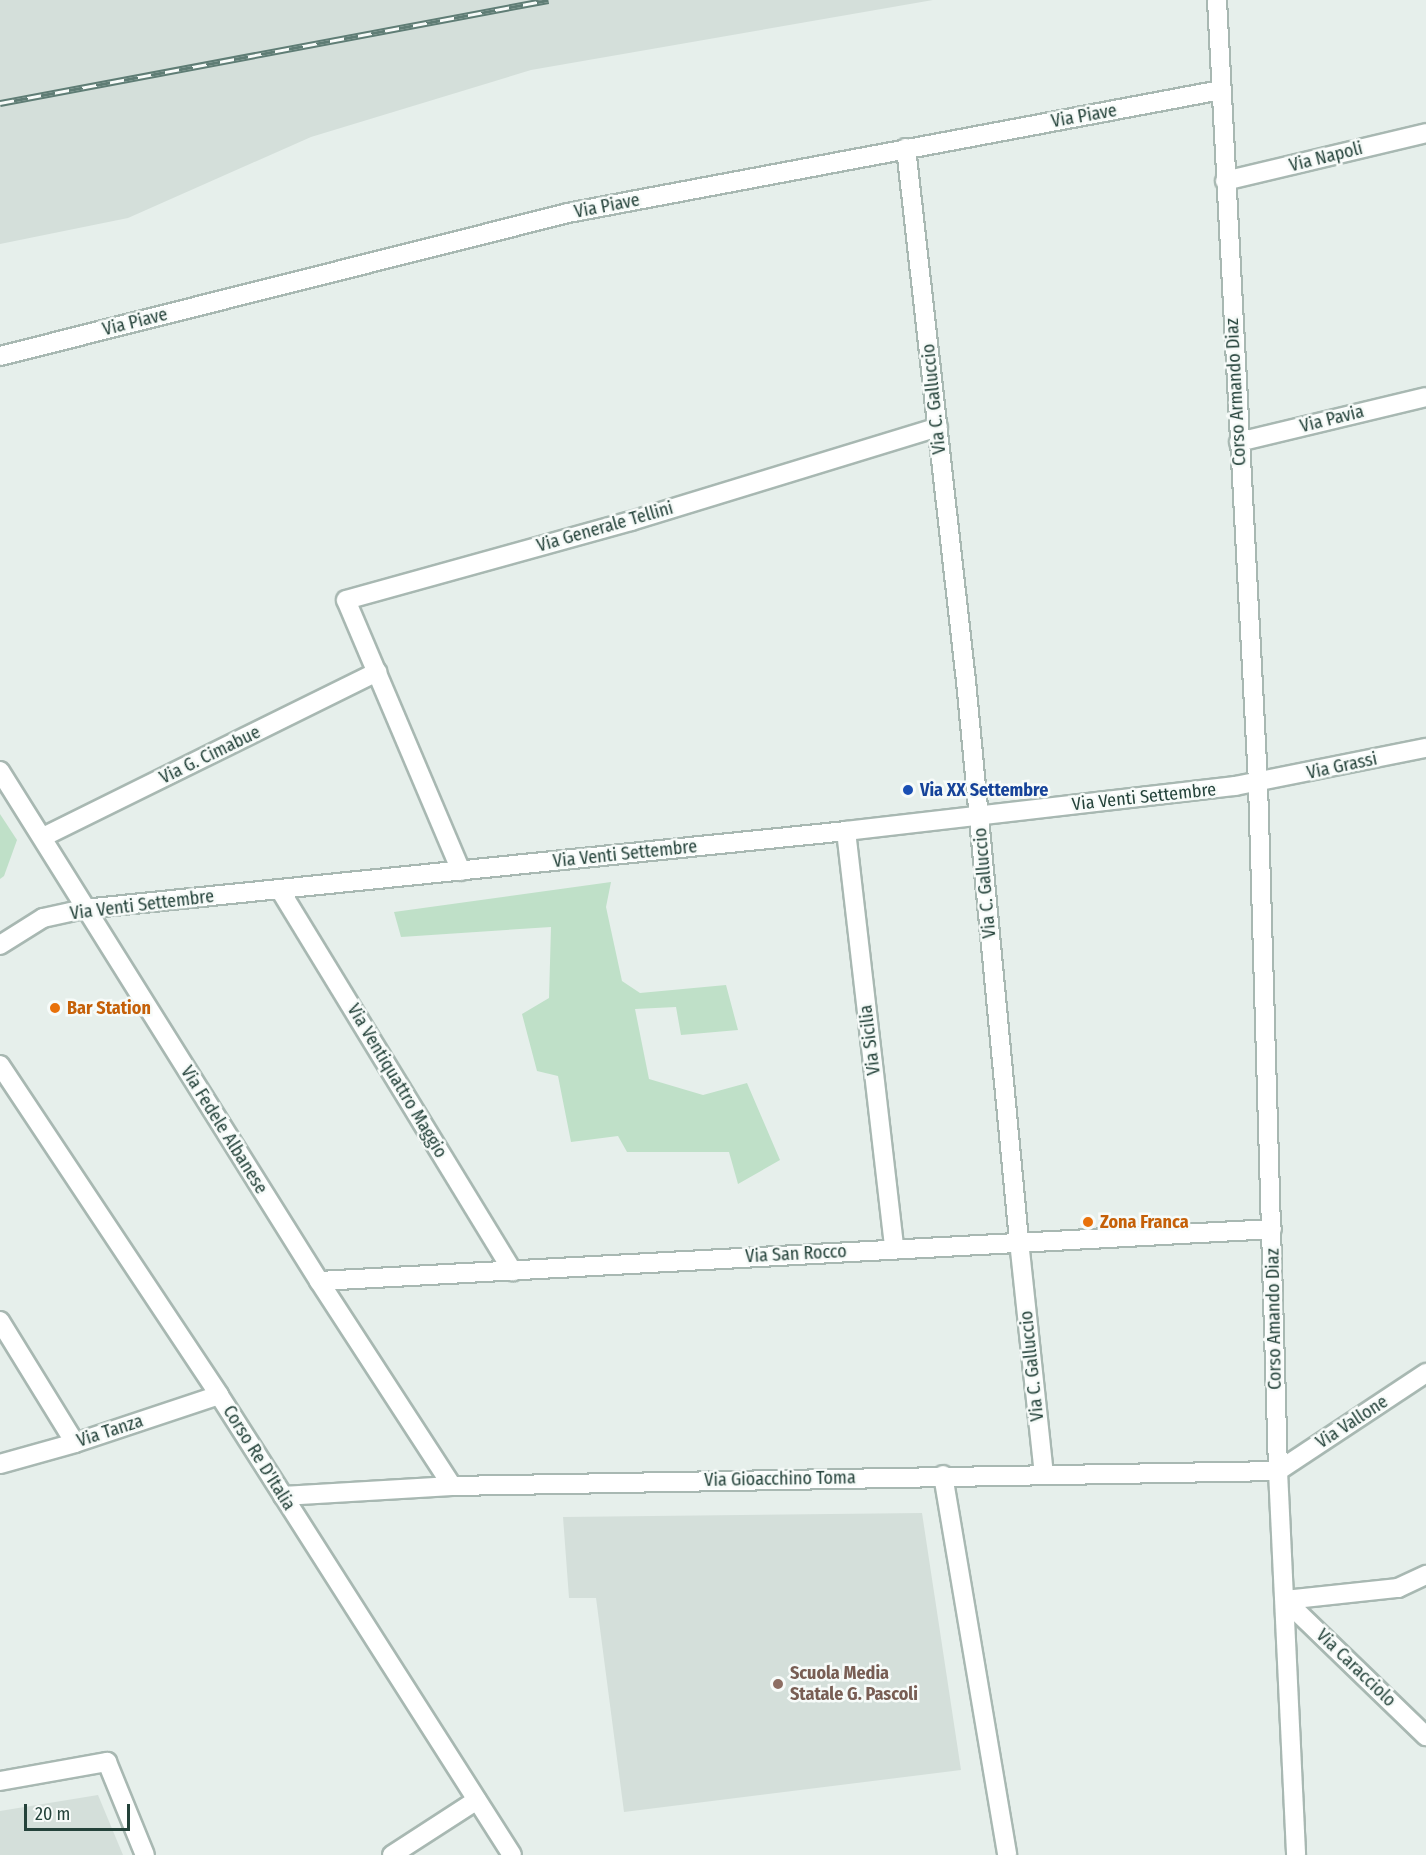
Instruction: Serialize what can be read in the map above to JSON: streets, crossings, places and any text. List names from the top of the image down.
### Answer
{
  "streets": {
    "street": [
      "Via Piave",
      "Via Napoli",
      "Corso Armando Diaz",
      "Via C. Galluccio",
      "Via Pavia",
      "Via Generale Tellini",
      "Via G. Cimabue",
      "Via Grassi",
      "Via Venti Settembre",
      "Via Sicilia",
      "Via Ventiquattro Maggio",
      "Via Fedele Albanese",
      "Via San Rocco",
      "Corso Amando Diaz",
      "Via Vallone",
      "Via Tanza",
      "Corso Re D'Italia",
      "Via Gioacchino Toma",
      "Via Caracciolo"
    ]
  },
  "crossings": [
    ["Via Piave", "Corso Armando Diaz"],
    ["Via Piave", "Via C. Galluccio"],
    ["Via Napoli", "Corso Armando Diaz"],
    ["Corso Armando Diaz", "Via Pavia"],
    ["Corso Armando Diaz", "Via Grassi"],
    ["Corso Armando Diaz", "Via Venti Settembre"],
    ["Corso Armando Diaz", "Corso Amando Diaz"],
    ["Via C. Galluccio", "Via Generale Tellini"],
    ["Via C. Galluccio", "Via Venti Settembre"],
    ["Via C. Galluccio", "Via San Rocco"],
    ["Via C. Galluccio", "Via Gioacchino Toma"],
    ["Via Generale Tellini", "Via G. Cimabue"],
    ["Via G. Cimabue", "Via Fedele Albanese"],
    ["Via Grassi", "Via Venti Settembre"],
    ["Via Grassi", "Corso Amando Diaz"],
    ["Via Venti Settembre", "Via Sicilia"],
    ["Via Venti Settembre", "Via Ventiquattro Maggio"],
    ["Via Venti Settembre", "Via Fedele Albanese"],
    ["Via Venti Settembre", "Corso Amando Diaz"],
    ["Via Sicilia", "Via San Rocco"],
    ["Via Ventiquattro Maggio", "Via San Rocco"],
    ["Via Fedele Albanese", "Via San Rocco"],
    ["Via Fedele Albanese", "Via Gioacchino Toma"],
    ["Via San Rocco", "Corso Amando Diaz"],
    ["Corso Amando Diaz", "Via Vallone"],
    ["Corso Amando Diaz", "Via Gioacchino Toma"],
    ["Corso Amando Diaz", "Via Caracciolo"],
    ["Via Vallone", "Via Gioacchino Toma"],
    ["Via Tanza", "Corso Re D'Italia"],
    ["Corso Re D'Italia", "Via Gioacchino Toma"]
  ],
  "places": [
    "Via XX Settembre",
    "Bar Station",
    "Zona Franca",
    "Scuola Media Statale G. Pascoli"
  ],
  "scale_bar": "20 m"
}
